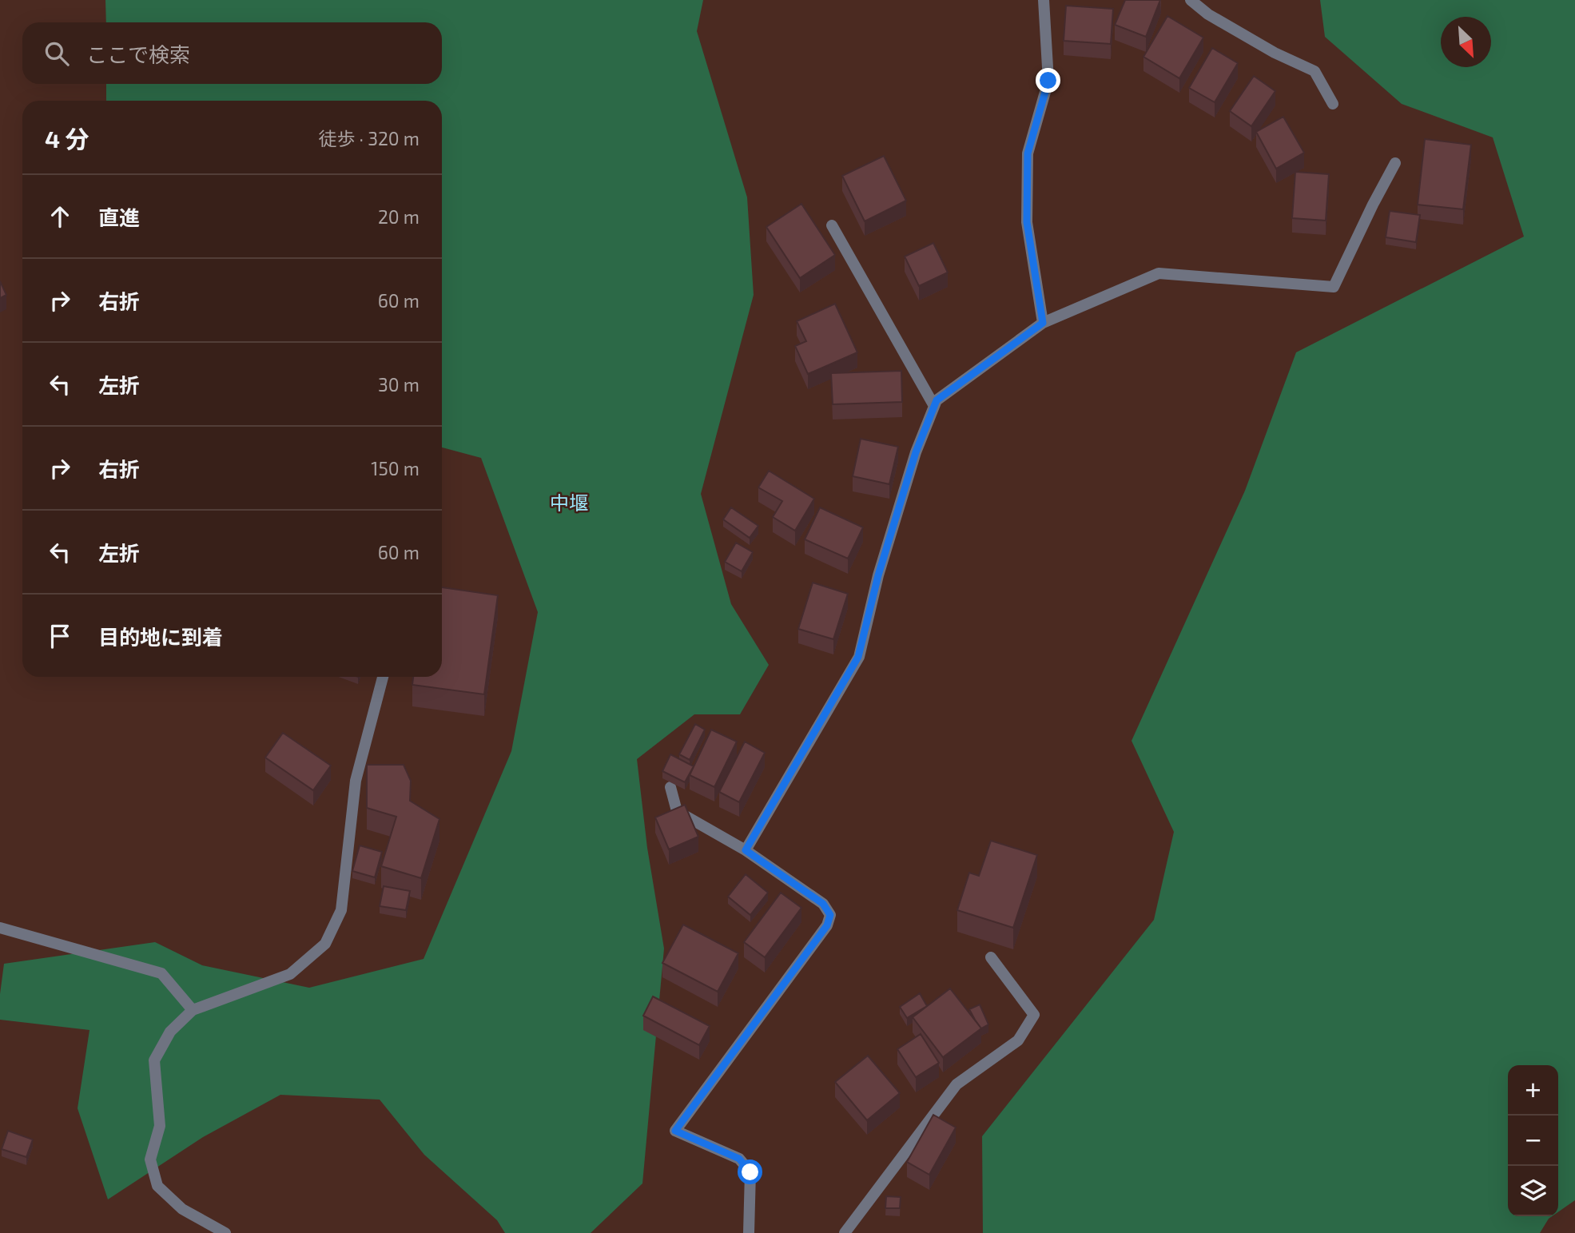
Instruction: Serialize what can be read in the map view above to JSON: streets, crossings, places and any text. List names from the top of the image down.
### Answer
{
  "districts": ["中堰"],
  "north": "bottom right",
  "page": {
    "search": "ここで検索",
    "heading": ["4 分", "徒歩 · 320 m"],
    "list": [
      ["直進", "20 m"],
      ["右折", "60 m"],
      ["左折", "30 m"],
      ["右折", "150 m"],
      ["左折", "60 m"],
      "目的地に到着"
    ],
    "map_buttons": ["+", "−"]
  }
}
